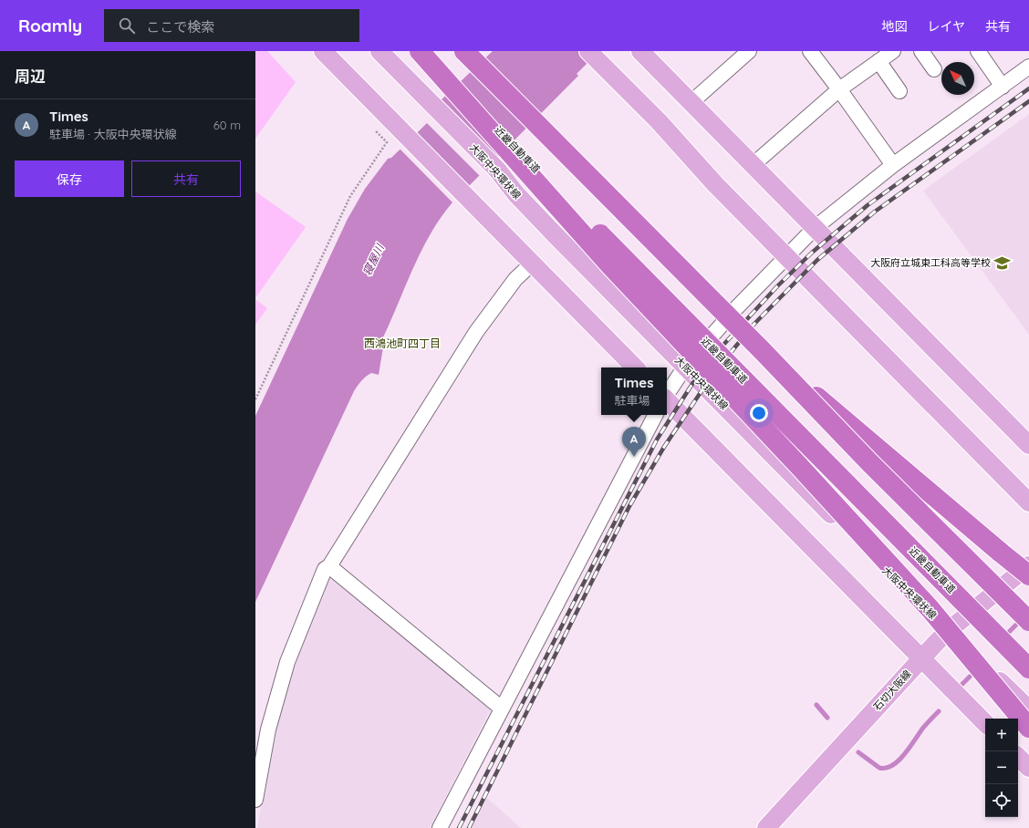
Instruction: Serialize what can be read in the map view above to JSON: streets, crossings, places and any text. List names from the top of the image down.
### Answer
{
  "streets": {
    "highway": ["近畿自動車道"],
    "main road": ["大阪中央環状線", "石切大阪線"]
  },
  "crossings": [
    ["大阪中央環状線", "石切大阪線"]
  ],
  "districts": ["西鴻池町四丁目"],
  "water": ["寝屋川"],
  "places": {
    "school or university": ["大阪府立城東工科高等学校"]
  },
  "north": "top left",
  "page": {
    "header": "Roamly",
    "search": "ここで検索",
    "nav": ["地図", "レイヤ", "共有"],
    "heading": "周辺",
    "list": [
      {
        "mark": "A",
        "name": "Times",
        "note": "駐車場 · 大阪中央環状線",
        "value": "60 m"
      }
    ],
    "buttons": ["保存", "共有"],
    "popup": ["Times", "駐車場"],
    "pins": "A",
    "map_buttons": ["+", "−"]
  }
}
